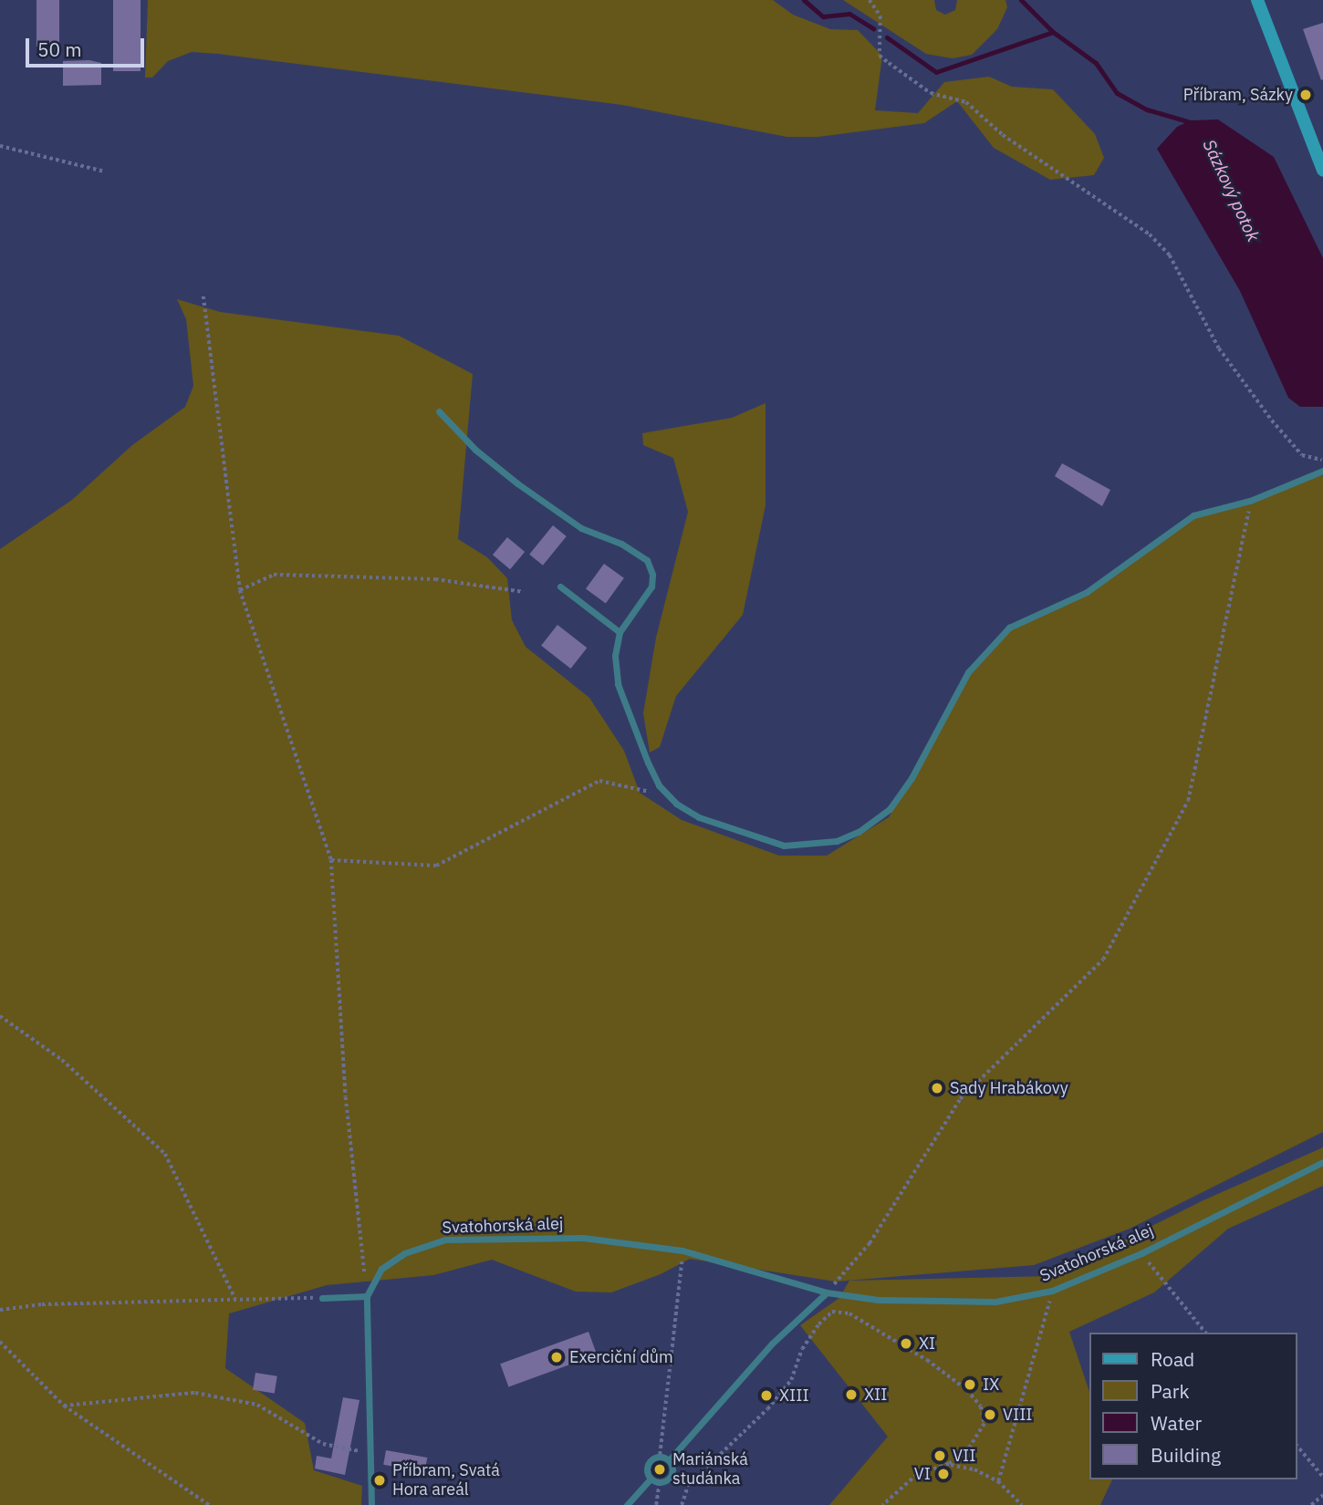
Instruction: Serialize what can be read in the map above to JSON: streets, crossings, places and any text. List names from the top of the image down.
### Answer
{
  "streets": {
    "lane": ["Svatohorská alej"]
  },
  "water": ["Sázkový potok"],
  "places": [
    "Příbram, Sázky",
    "Sady Hrabákovy",
    "XI",
    "Exerciční dům",
    "IX",
    "XII",
    "XIII",
    "VIII",
    "VII",
    "Mariánská studánka",
    "VI",
    "Příbram, Svatá Hora areál"
  ],
  "legend": [
    "Road",
    "Park",
    "Water",
    "Building"
  ],
  "scale_bar": "50 m"
}
